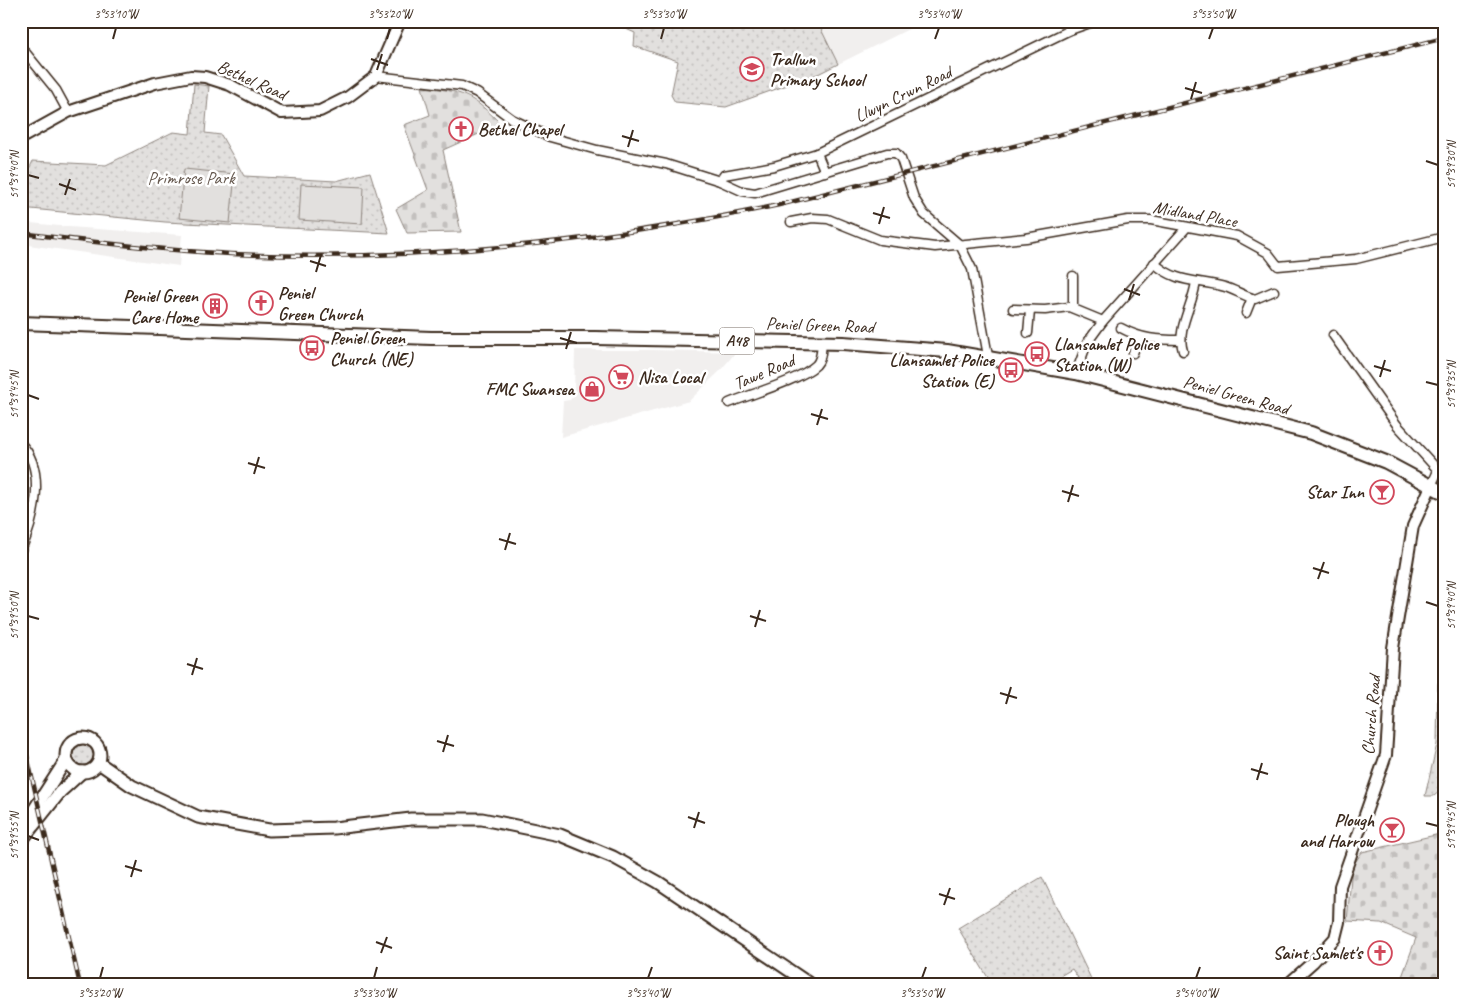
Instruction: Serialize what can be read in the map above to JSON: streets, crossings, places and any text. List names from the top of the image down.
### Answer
{
  "streets": {
    "main road": ["Peniel Green Road", "A48"],
    "street": [
      "Bethel Road",
      "Llwyn Crwn Road",
      "Midland Place",
      "Tawe Road",
      "Church Road"
    ]
  },
  "crossings": [
    ["Peniel Green Road", "Tawe Road"],
    ["Peniel Green Road", "Church Road"]
  ],
  "parks": ["Primrose Park"],
  "places": {
    "school or university": ["Trallwn Primary School"],
    "church": ["Bethel Chapel", "Peniel Green Church", "Saint Samlet's"],
    "building": ["Peniel Green Care Home"],
    "bus stop": ["Peniel Green Church (NE)", "Llansamlet Police Station (W)", "Llansamlet Police Station (E)"],
    "supermarket": ["Nisa Local"],
    "shop": ["FMC Swansea"],
    "bar": ["Star Inn", "Plough and Harrow"]
  },
  "coordinates": [
    "3°53'10\"W",
    "3°53'20\"W",
    "3°53'30\"W",
    "3°53'40\"W",
    "3°53'50\"W",
    "51°39'30\"N",
    "51°39'40\"N",
    "51°39'35\"N",
    "51°39'45\"N",
    "51°39'50\"N",
    "51°39'55\"N",
    "3°54'00\"W"
  ]
}
